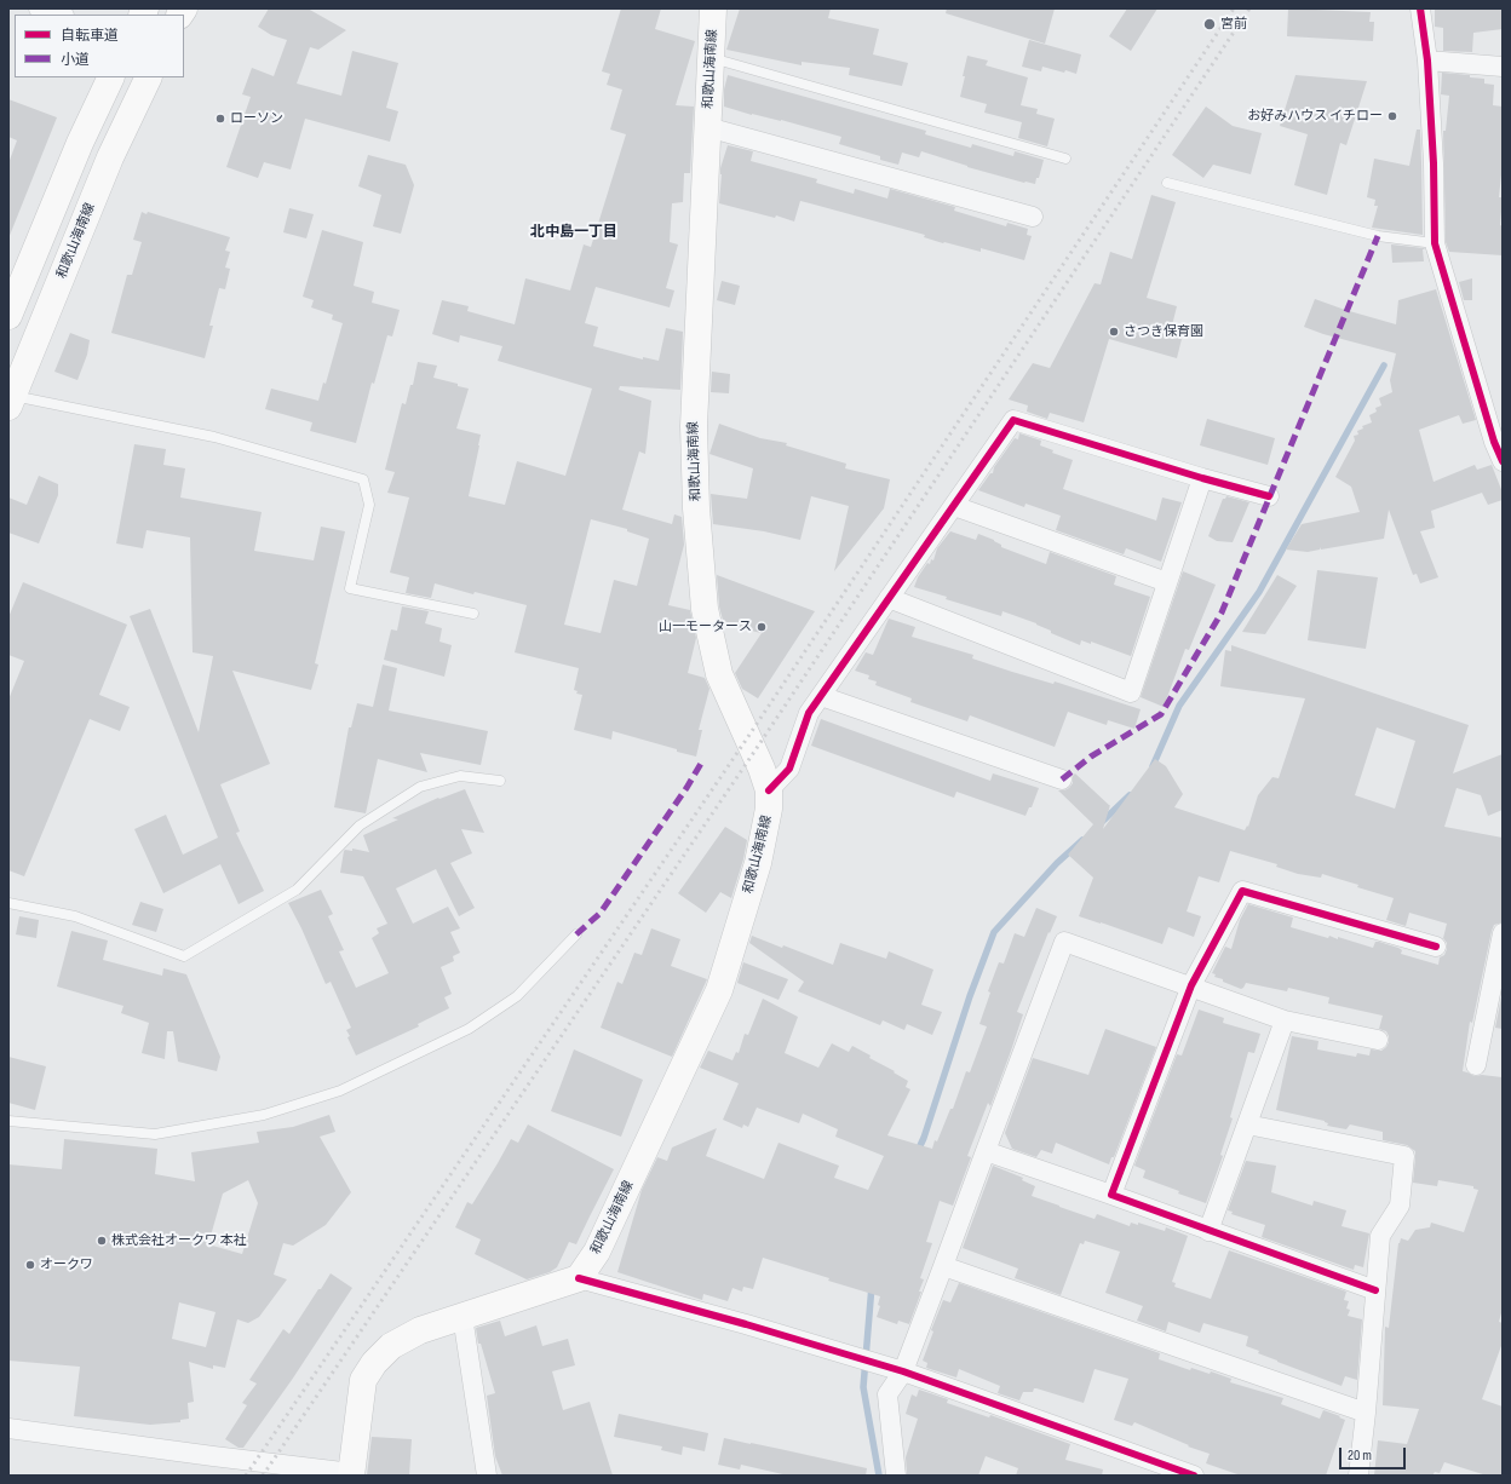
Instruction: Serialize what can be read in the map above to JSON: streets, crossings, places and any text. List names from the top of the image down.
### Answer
{
  "streets": {
    "main road": ["和歌山海南線"]
  },
  "districts": ["北中島一丁目"],
  "places": [
    "宮前",
    "お好みハウス イチロー",
    "ローソン",
    "さつき保育園",
    "山一モータース",
    "株式会社オークワ 本社",
    "オークワ"
  ],
  "legend": ["自転車道", "小道"],
  "scale_bar": "20 m"
}
